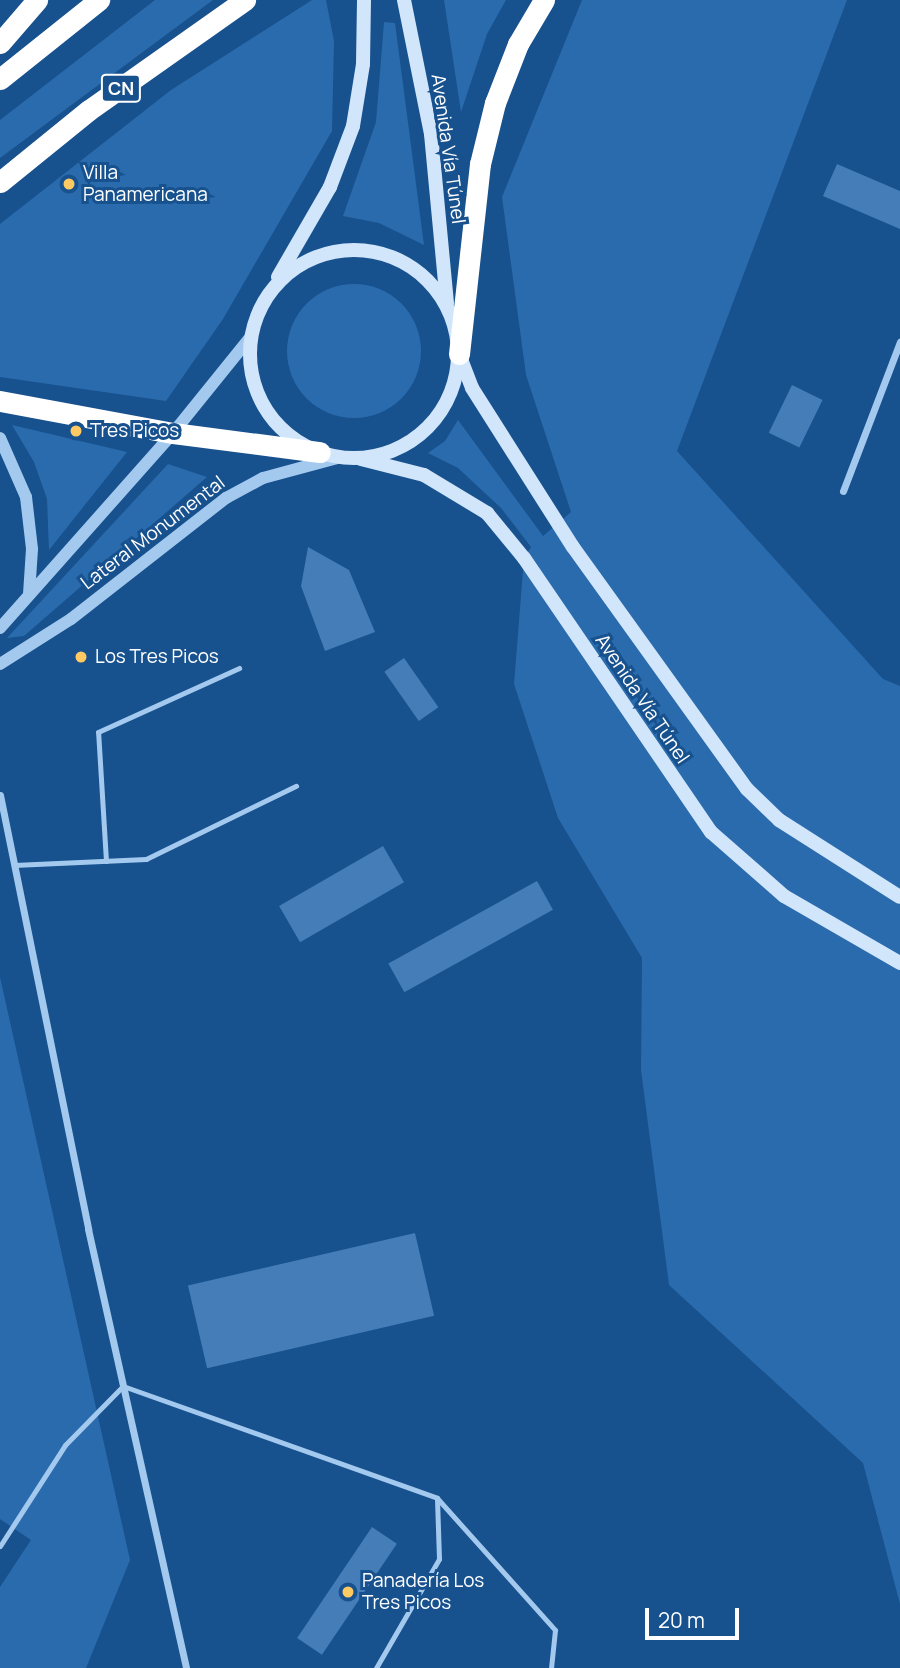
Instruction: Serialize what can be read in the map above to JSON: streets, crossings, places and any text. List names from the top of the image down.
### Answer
{
  "streets": {
    "highway": ["CN"],
    "main road": ["Avenida Vía Túnel"],
    "street": ["Lateral Monumental"]
  },
  "crossings": [
    ["Avenida Vía Túnel", "Lateral Monumental"]
  ],
  "places": [
    "Villa Panamericana",
    "Tres Picos",
    "Los Tres Picos",
    "Panadería Los Tres Picos"
  ],
  "scale_bar": "20 m"
}
